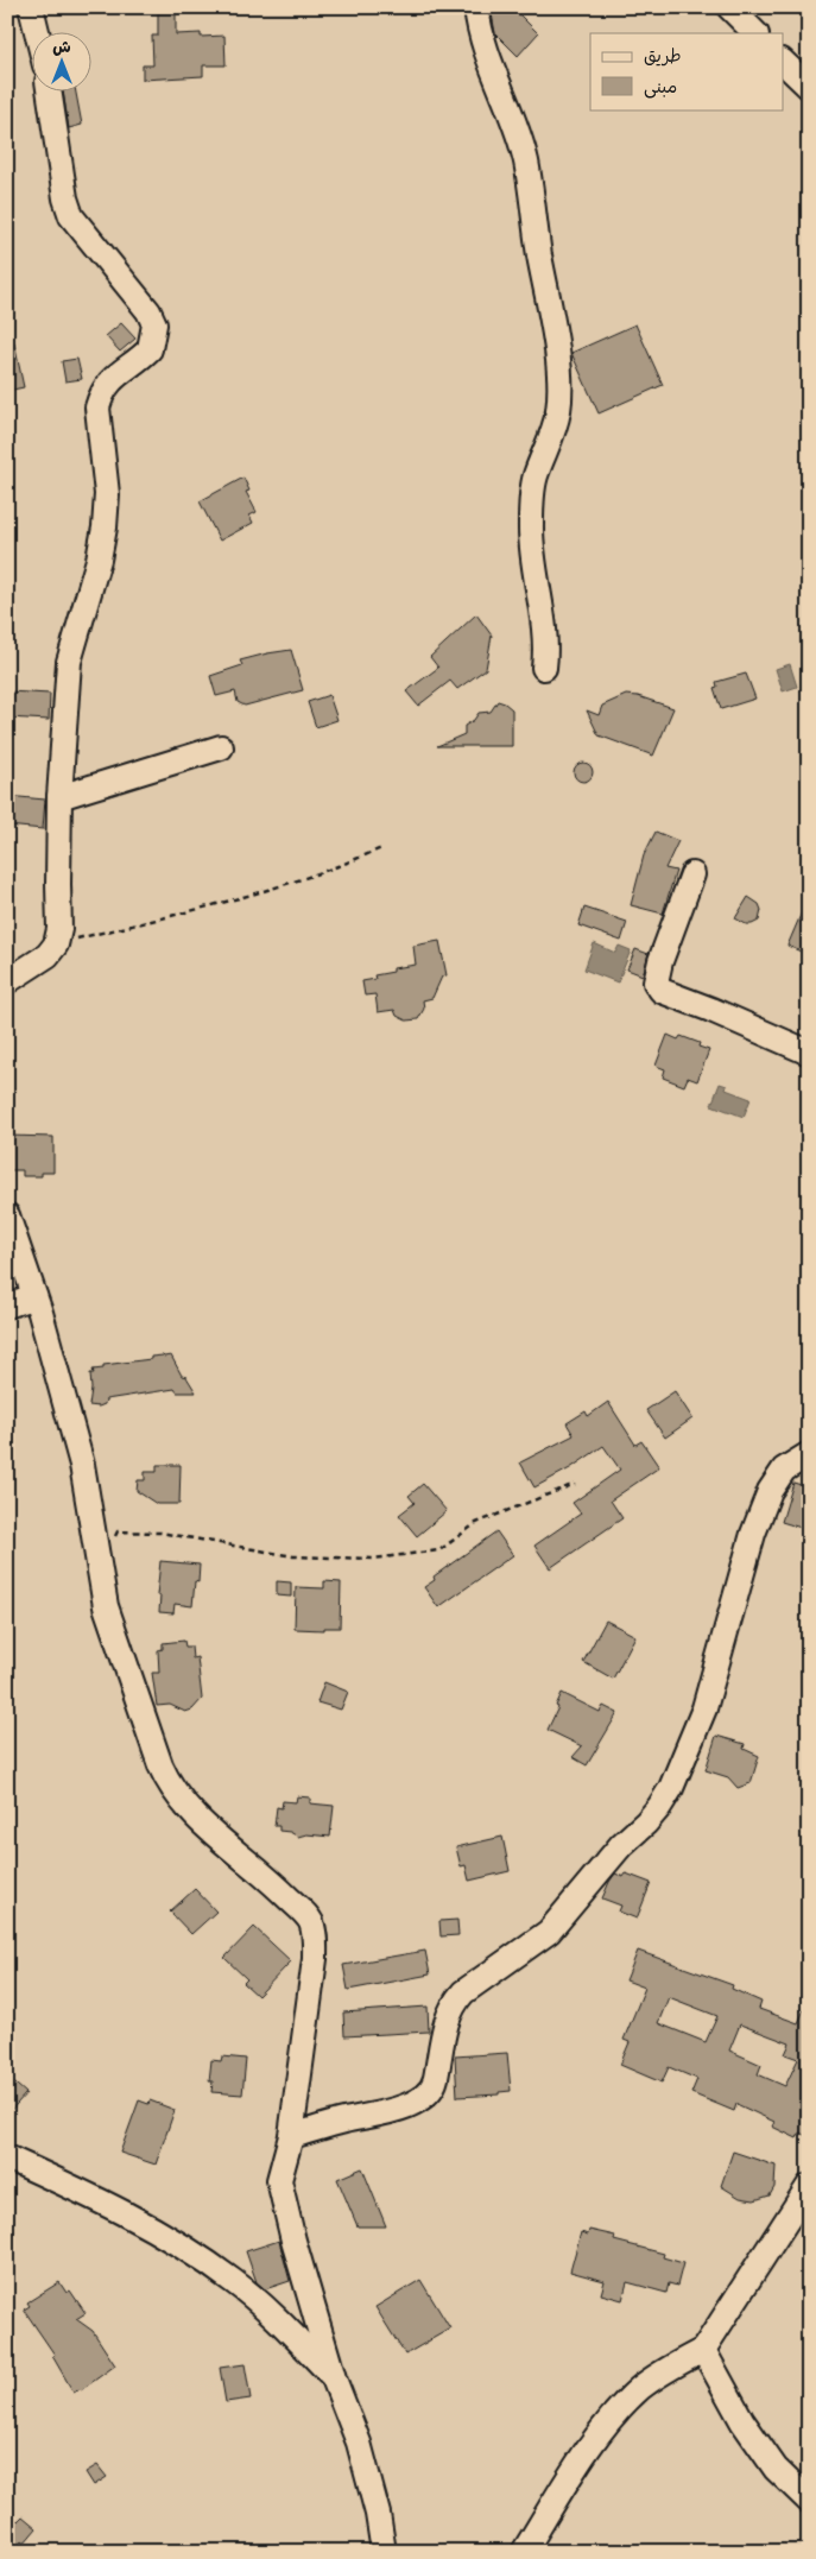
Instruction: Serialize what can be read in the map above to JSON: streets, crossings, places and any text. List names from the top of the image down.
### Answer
{
  "legend": ["طريق", "مبنى"],
  "north": "top"
}
